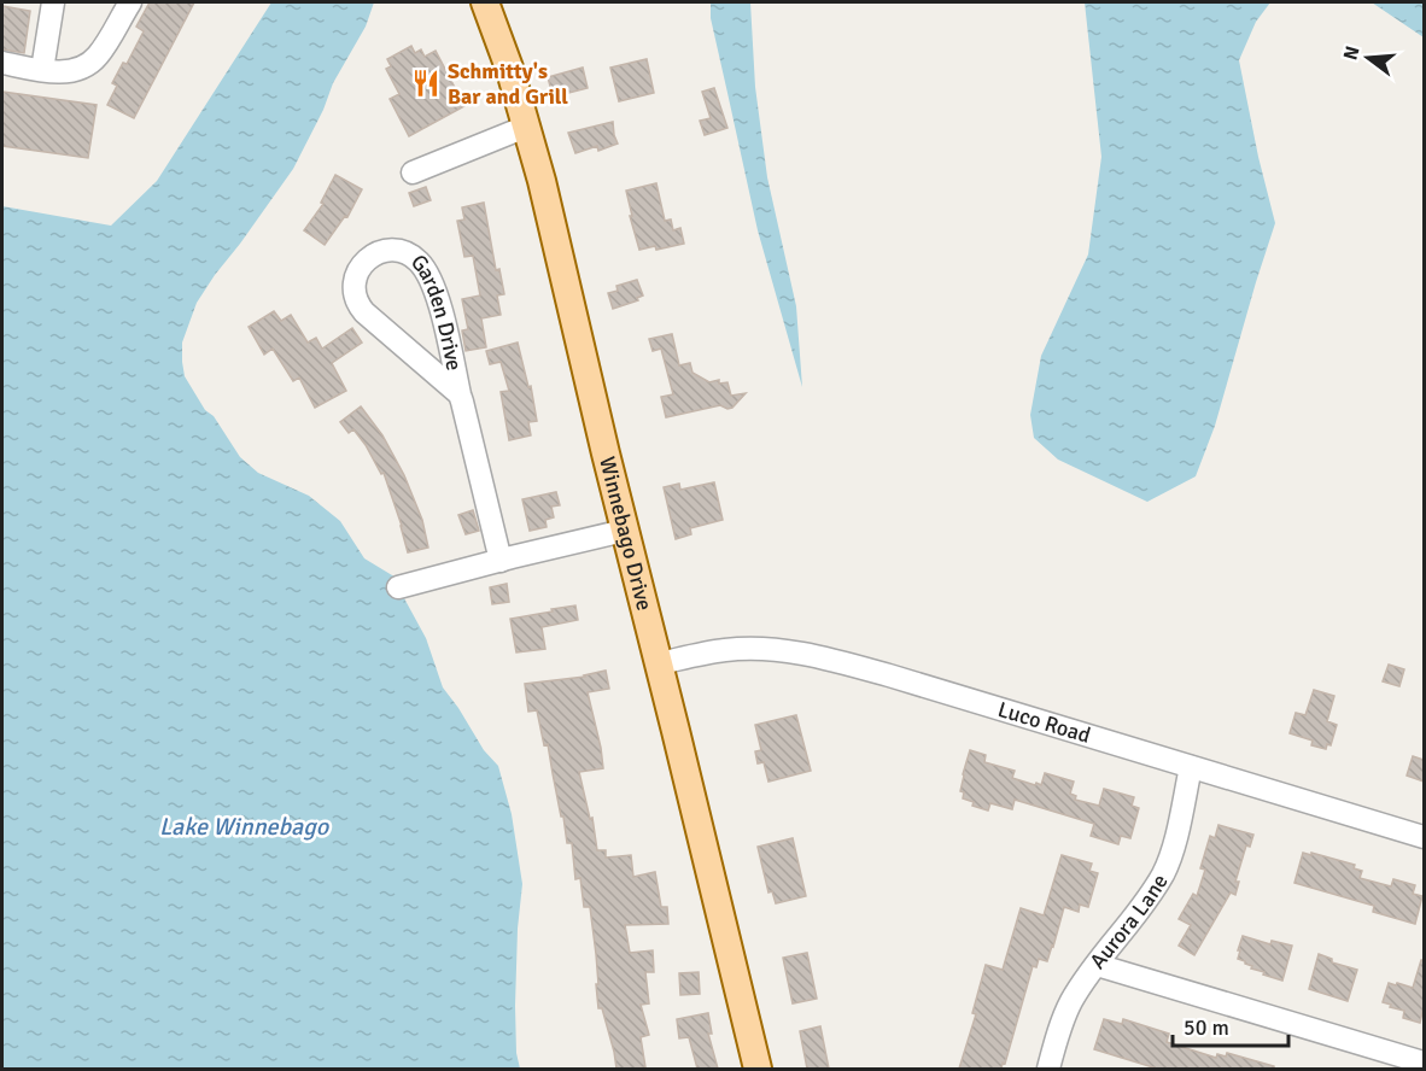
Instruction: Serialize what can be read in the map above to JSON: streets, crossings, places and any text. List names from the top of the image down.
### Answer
{
  "streets": {
    "main road": ["Winnebago Drive"],
    "street": ["Garden Drive", "Luco Road", "Aurora Lane"]
  },
  "crossings": [
    ["Winnebago Drive", "Luco Road"],
    ["Luco Road", "Aurora Lane"]
  ],
  "water": ["Lake Winnebago"],
  "places": {
    "restaurant": ["Schmitty's Bar and Grill"]
  },
  "scale_bar": "50 m",
  "north": "left"
}
